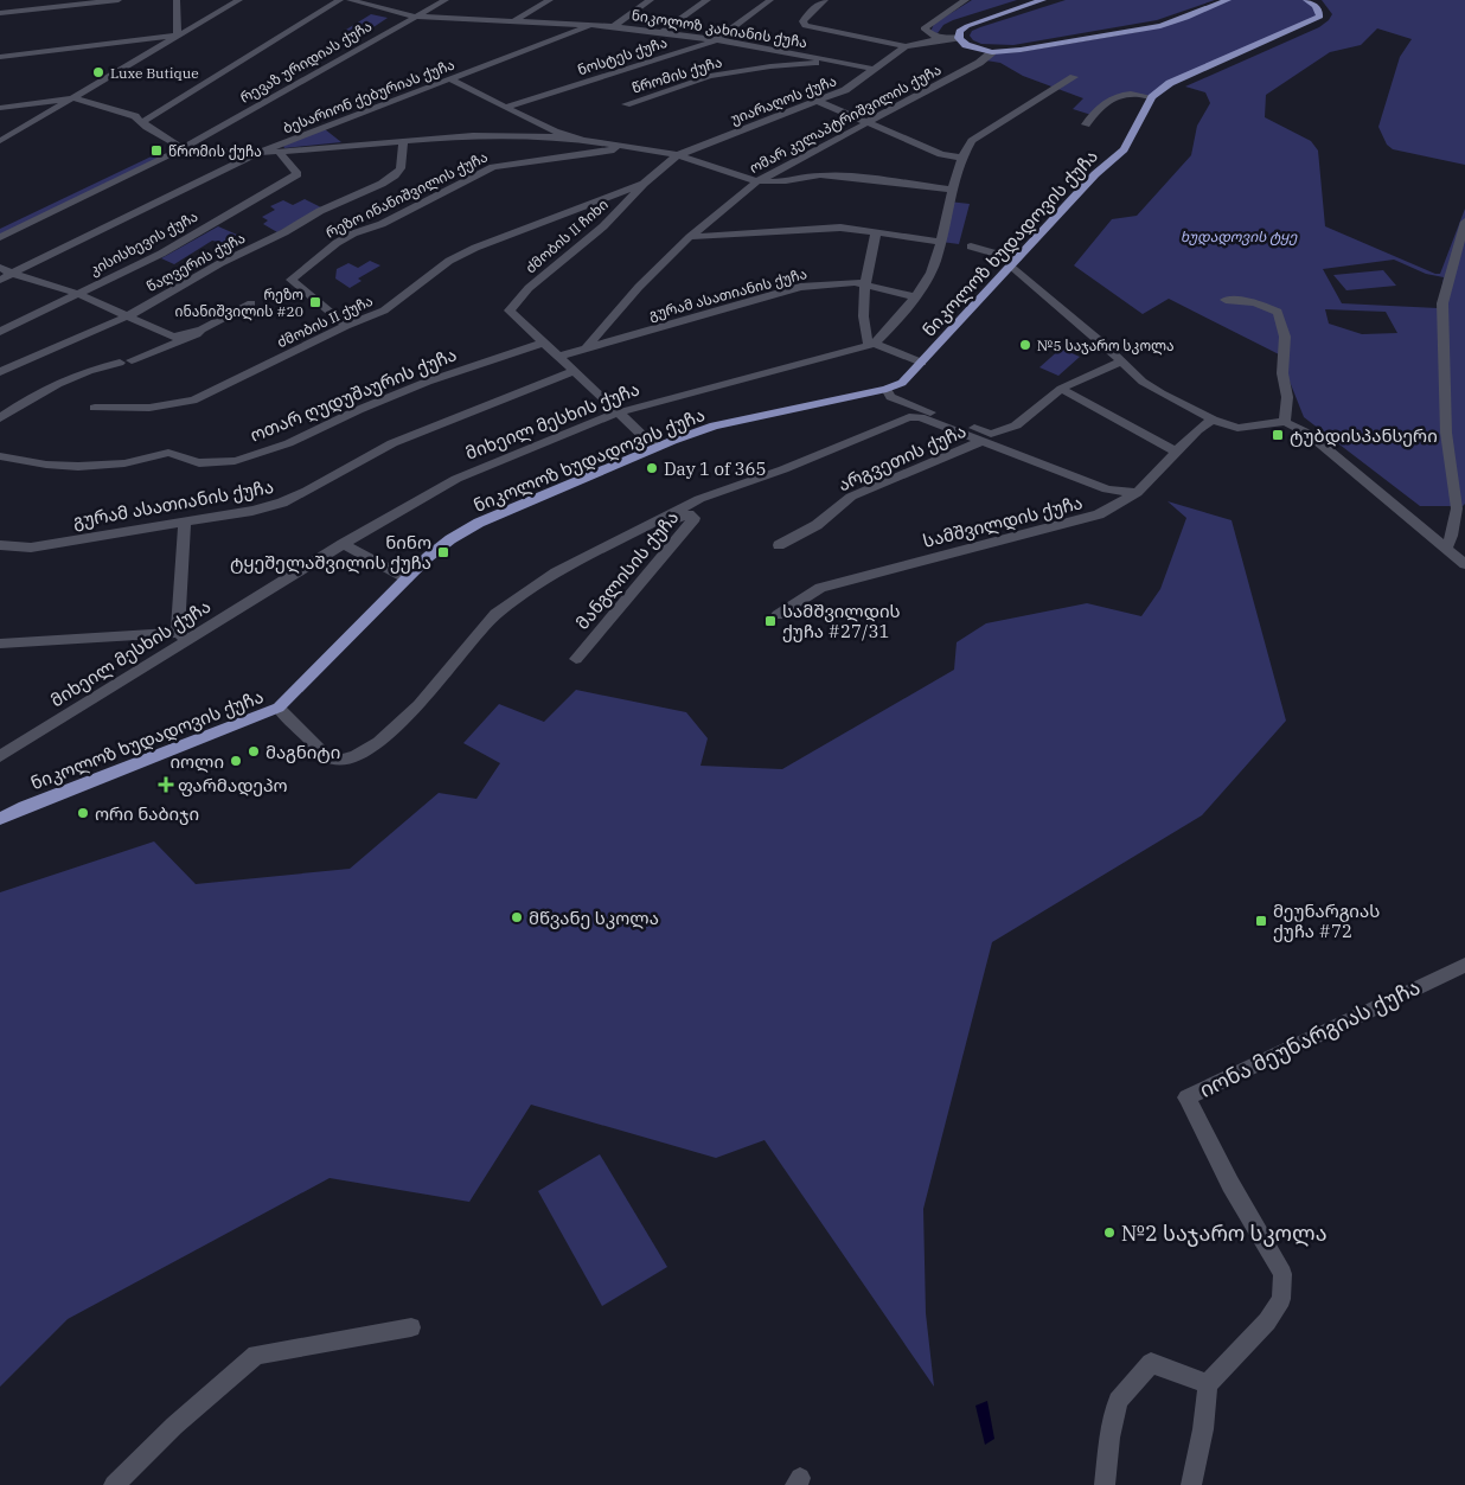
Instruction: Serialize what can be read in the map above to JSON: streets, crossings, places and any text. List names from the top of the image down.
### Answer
{
  "streets": {
    "main road": ["ნიკოლოზ ხუდადოვის ქუჩა"],
    "street": [
      "ნიკოლოზ კახიანის ქუჩა",
      "ნოსტეს ქუჩა",
      "რევაზ ურიდიას ქუჩა",
      "წრომის ქუჩა",
      "ბესარიონ ქებურიას ქუჩა",
      "უიარაღოს ქუჩა",
      "ომარ კელაპტრიშვილის ქუჩა",
      "რეზო ინანიშვილის ქუჩა",
      "ძმობის II ჩიხი",
      "კისისხევის ქუჩა",
      "წაღვერის ქუჩა",
      "გურამ ასათიანის ქუჩა",
      "ძმობის II ქუჩა",
      "ოთარ ღუდუშაურის ქუჩა",
      "მიხეილ მესხის ქუჩა",
      "არგვეთის ქუჩა",
      "სამშვილდის ქუჩა",
      "მანგლისის ქუჩა",
      "იონა მეუნარგიას ქუჩა"
    ]
  },
  "crossings": [
    ["ნიკოლოზ კახიანის ქუჩა", "ნოსტეს ქუჩა"],
    ["ნიკოლოზ კახიანის ქუჩა", "რევაზ ურიდიას ქუჩა"],
    ["ნიკოლოზ კახიანის ქუჩა", "წრომის ქუჩა"],
    ["ნიკოლოზ კახიანის ქუჩა", "ბესარიონ ქებურიას ქუჩა"],
    ["ნიკოლოზ კახიანის ქუჩა", "უიარაღოს ქუჩა"],
    ["უიარაღოს ქუჩა", "ძმობის II ქუჩა"],
    ["ომარ კელაპტრიშვილის ქუჩა", "გურამ ასათიანის ქუჩა"],
    ["რეზო ინანიშვილის ქუჩა", "ძმობის II ქუჩა"],
    ["ძმობის II ჩიხი", "ძმობის II ქუჩა"],
    ["ძმობის II ჩიხი", "ოთარ ღუდუშაურის ქუჩა"]
  ],
  "parks": ["ხუდადოვის ტყე"],
  "places": {
    "other": [
      "Luxe Butique",
      "№5 საჯარო სკოლა",
      "Day 1 of 365",
      "მაგნიტი",
      "იოლი",
      "ორი ნაბიჯი",
      "მწვანე სკოლა",
      "№2 საჯარო სკოლა"
    ],
    "transit": [
      "წრომის ქუჩა",
      "რეზო ინანიშვილის #20",
      "ტუბდისპანსერი",
      "ნინო ტყეშელაშვილის ქუჩა",
      "სამშვილდის ქუჩა #27/31",
      "მეუნარგიას ქუჩა #72"
    ],
    "health": ["ფარმადეპო"]
  }
}
